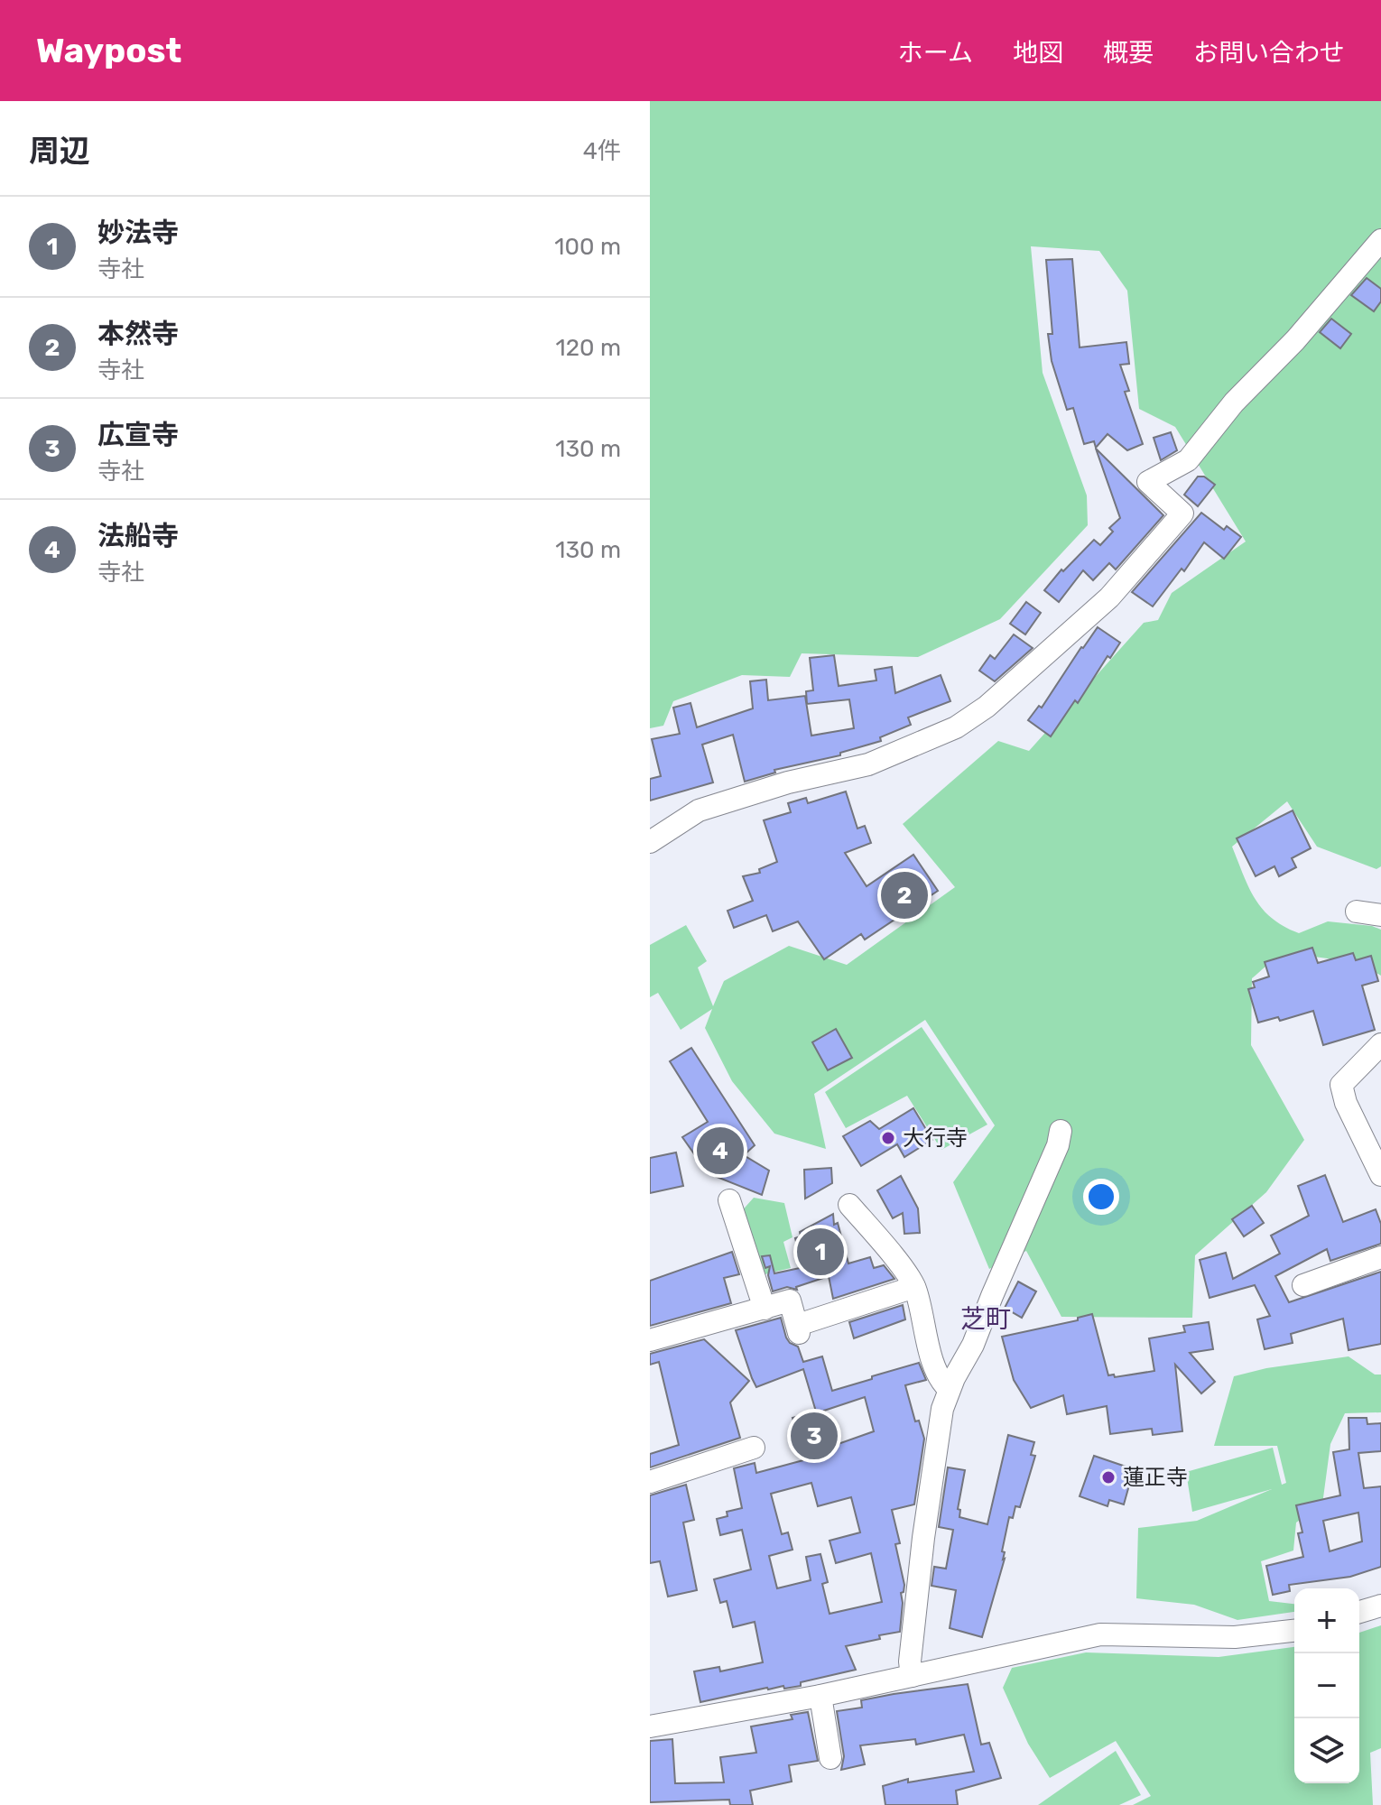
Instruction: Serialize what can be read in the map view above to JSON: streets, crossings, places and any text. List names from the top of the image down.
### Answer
{
  "districts": ["芝町"],
  "places": ["大行寺", "蓮正寺"],
  "page": {
    "header": "Waypost",
    "nav": [
      "ホーム",
      "地図",
      "概要",
      "お問い合わせ"
    ],
    "heading": ["周辺", "4件"],
    "list": [
      {
        "mark": "1",
        "name": "妙法寺",
        "note": "寺社",
        "value": "100 m"
      },
      {
        "mark": "2",
        "name": "本然寺",
        "note": "寺社",
        "value": "120 m"
      },
      {
        "mark": "3",
        "name": "広宣寺",
        "note": "寺社",
        "value": "130 m"
      },
      {
        "mark": "4",
        "name": "法船寺",
        "note": "寺社",
        "value": "130 m"
      }
    ],
    "pins": [
      "2",
      "4",
      "1",
      "3"
    ],
    "map_buttons": ["+", "−"]
  }
}
